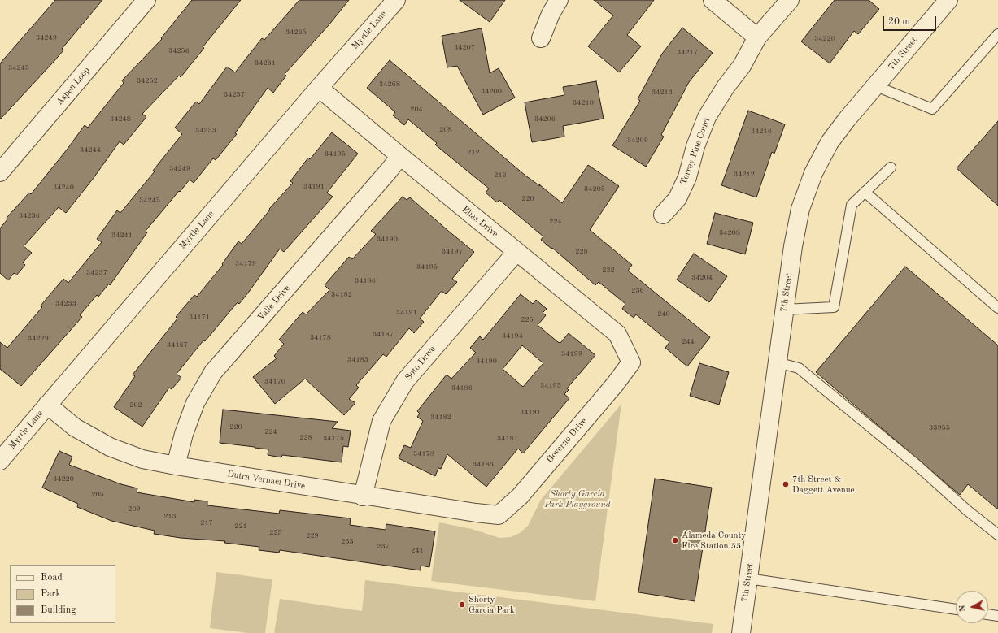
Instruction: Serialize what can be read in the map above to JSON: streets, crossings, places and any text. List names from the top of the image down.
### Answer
{
  "streets": {
    "street": [
      "Myrtle Lane",
      "7th Street",
      "Aspen Loop",
      "Torrey Pine Court",
      "Elias Drive",
      "Valle Drive",
      "Soto Drive",
      "Governo Drive",
      "Dutra Vernaci Drive"
    ]
  },
  "crossings": [
    ["Myrtle Lane", "Elias Drive"],
    ["Myrtle Lane", "Dutra Vernaci Drive"],
    ["Elias Drive", "Valle Drive"],
    ["Elias Drive", "Soto Drive"],
    ["Elias Drive", "Governo Drive"],
    ["Valle Drive", "Dutra Vernaci Drive"],
    ["Soto Drive", "Dutra Vernaci Drive"],
    ["Governo Drive", "Dutra Vernaci Drive"]
  ],
  "parks": ["Shorty Garcia Park Playground"],
  "places": ["7th Street & Daggett Avenue", "Alameda County Fire Station 33", "Shorty Garcia Park"],
  "house_numbers": [
    "34265",
    "34249",
    "34220",
    "34207",
    "34256",
    "34217",
    "34261",
    "34245",
    "34252",
    "34268",
    "34200",
    "34213",
    "34257",
    "34210",
    "204",
    "34248",
    "34206",
    "208",
    "34253",
    "34216",
    "34209",
    "34244",
    "212",
    "34195",
    "34249",
    "34212",
    "216",
    "34191",
    "34240",
    "34205",
    "220",
    "34245",
    "34236",
    "224",
    "34208",
    "34241",
    "34190",
    "34197",
    "228",
    "34179",
    "34195",
    "232",
    "34237",
    "34204",
    "34186",
    "236",
    "34182",
    "34233",
    "34191",
    "240",
    "34171",
    "225",
    "34187",
    "34194",
    "34178",
    "34229",
    "244",
    "34167",
    "34199",
    "34183",
    "34190",
    "34170",
    "34195",
    "34186",
    "202",
    "34191",
    "34182",
    "220",
    "33955",
    "224",
    "228",
    "34175",
    "34187",
    "34178",
    "34183",
    "34220",
    "205",
    "209",
    "213",
    "217",
    "221",
    "225",
    "229",
    "233",
    "237",
    "241"
  ],
  "legend": ["Road", "Park", "Building"],
  "scale_bar": "20 m",
  "north": "left"
}
